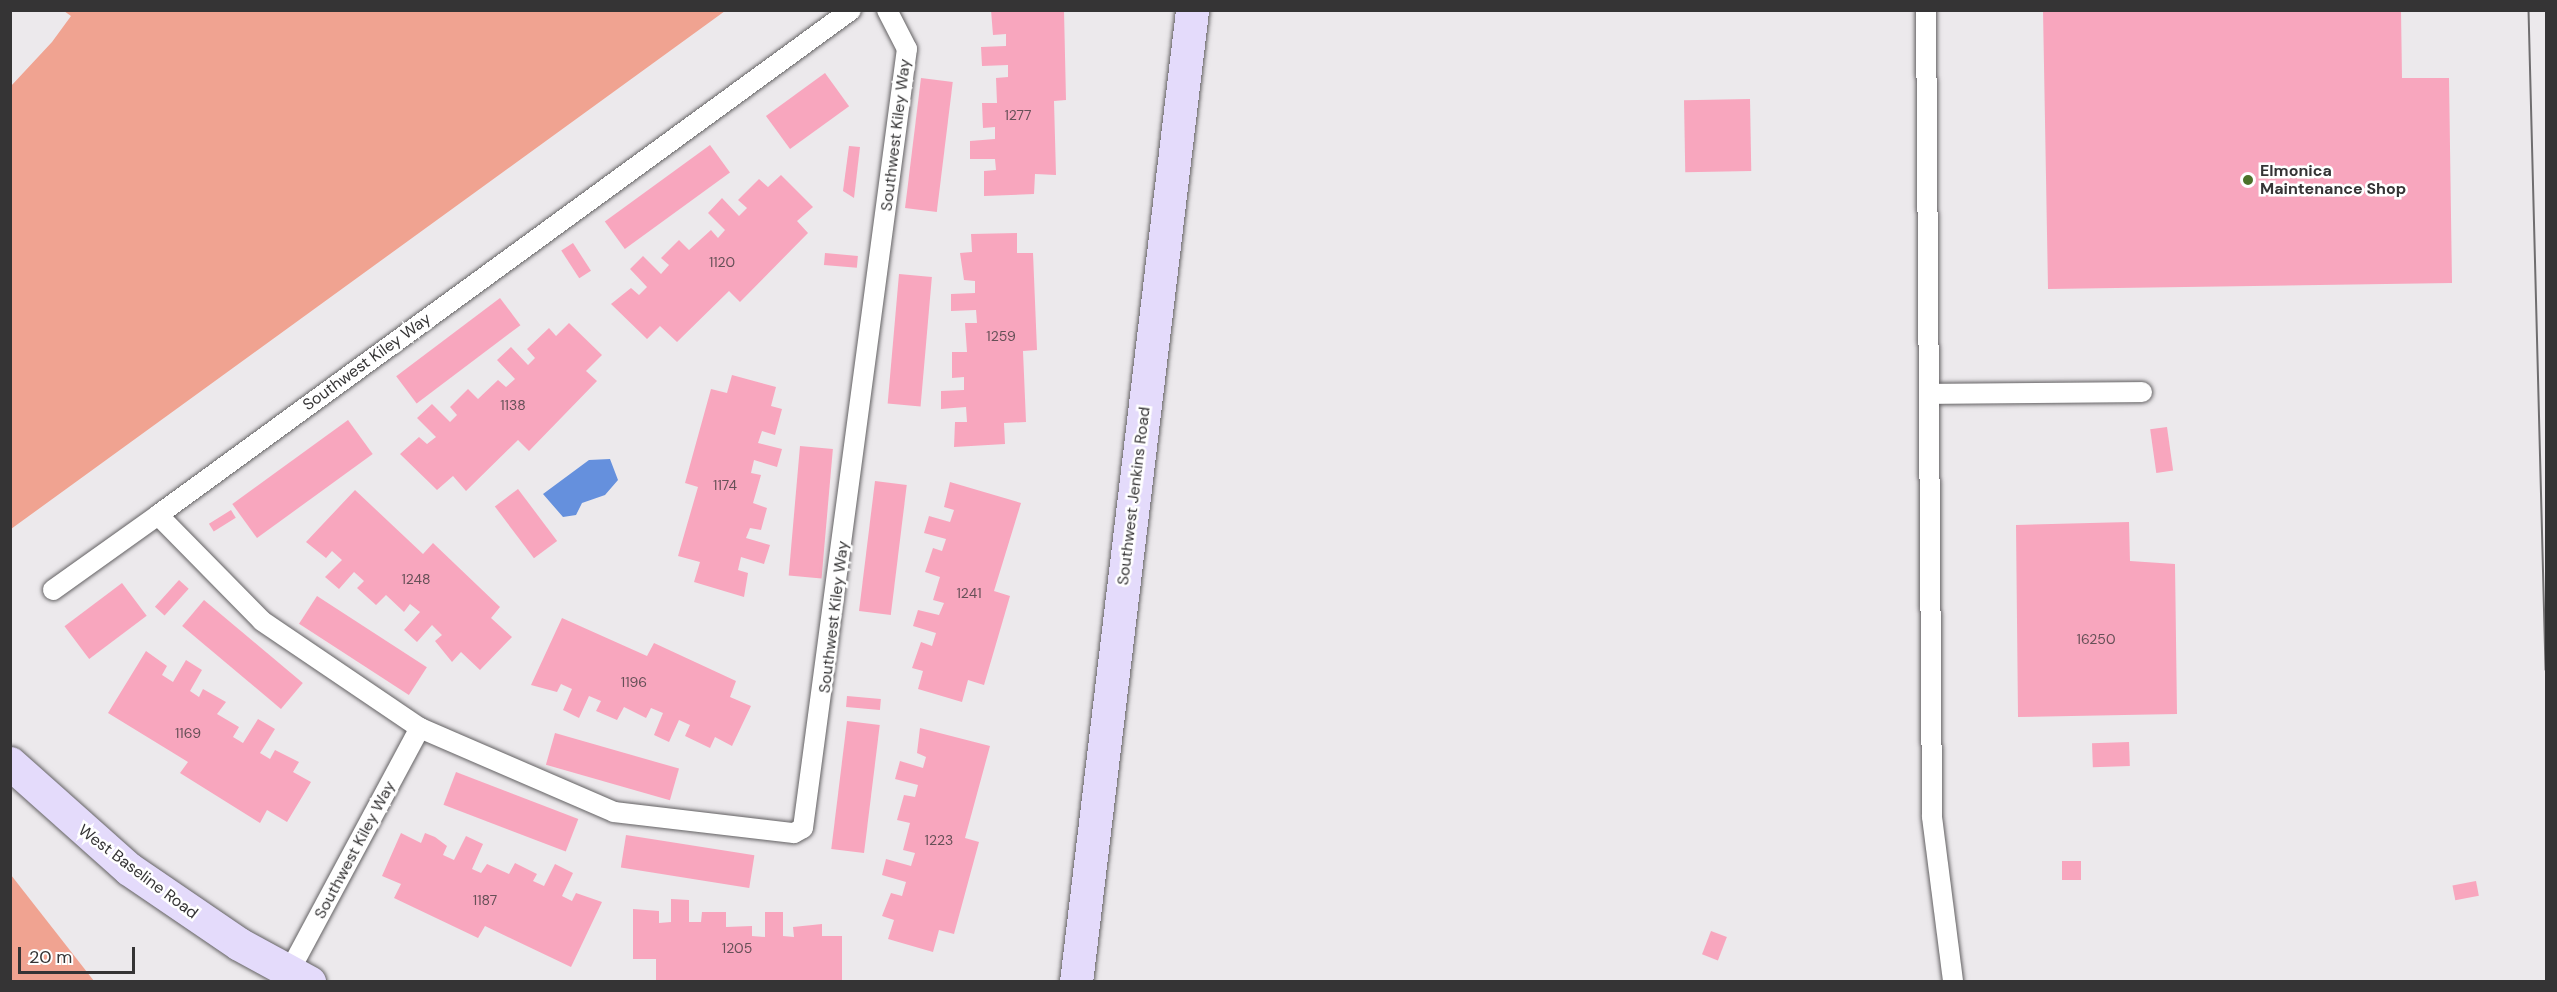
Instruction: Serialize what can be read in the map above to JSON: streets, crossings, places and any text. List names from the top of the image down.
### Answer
{
  "streets": {
    "main road": ["Southwest Jenkins Road", "West Baseline Road"],
    "lane": ["Southwest Kiley Way"]
  },
  "crossings": [
    ["Southwest Kiley Way", "West Baseline Road"]
  ],
  "places": ["Elmonica Maintenance Shop"],
  "house_numbers": [
    "1277",
    "1120",
    "1259",
    "1138",
    "1174",
    "1248",
    "1241",
    "16250",
    "1196",
    "1169",
    "1223",
    "1187",
    "1205"
  ],
  "scale_bar": "20 m"
}
